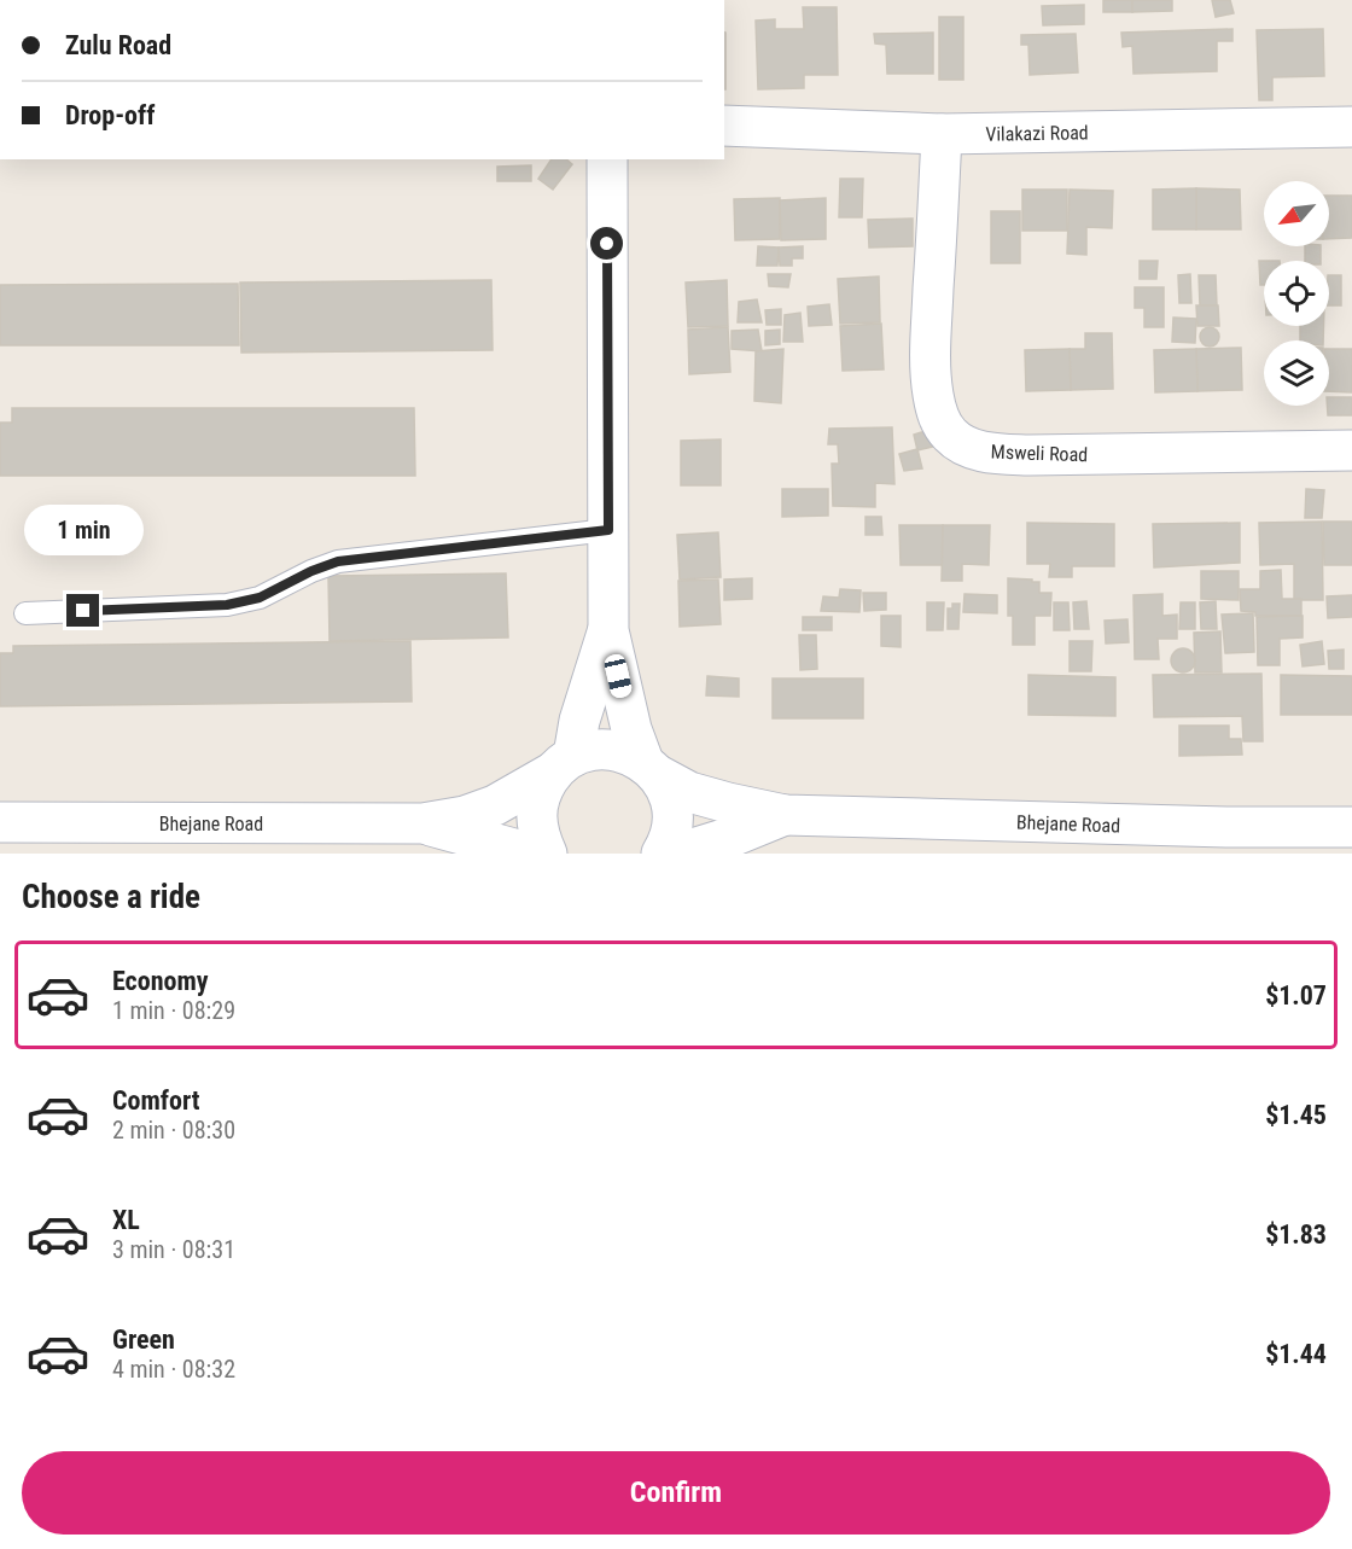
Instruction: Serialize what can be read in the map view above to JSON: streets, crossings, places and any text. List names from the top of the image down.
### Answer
{
  "streets": {
    "street": ["Vilakazi Road", "Msweli Road", "Bhejane Road"]
  },
  "crossings": [
    ["Vilakazi Road", "Msweli Road"]
  ],
  "north": "bottom left",
  "page": {
    "banner": ["Zulu Road", "Drop-off"],
    "bubble": "1 min",
    "heading": "Choose a ride",
    "list": [
      {
        "name": "Economy",
        "note": "1 min · 08:29",
        "value": "$1.07"
      },
      {
        "name": "Comfort",
        "note": "2 min · 08:30",
        "value": "$1.45"
      },
      {
        "name": "XL",
        "note": "3 min · 08:31",
        "value": "$1.83"
      },
      {
        "name": "Green",
        "note": "4 min · 08:32",
        "value": "$1.44"
      }
    ],
    "buttons": "Confirm"
  }
}
